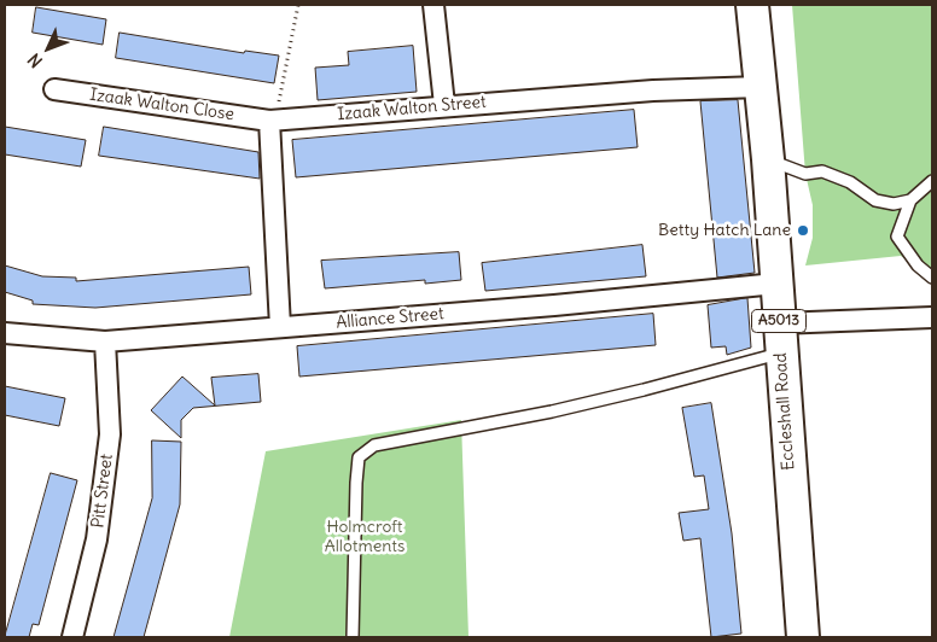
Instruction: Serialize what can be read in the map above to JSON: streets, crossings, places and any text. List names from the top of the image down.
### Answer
{
  "streets": {
    "main road": ["A5013", "Eccleshall Road"],
    "street": [
      "Izaak Walton Close",
      "Izaak Walton Street",
      "Alliance Street",
      "Pitt Street"
    ]
  },
  "crossings": [
    ["Izaak Walton Close", "Izaak Walton Street"],
    ["Izaak Walton Street", "Eccleshall Road"],
    ["Alliance Street", "Eccleshall Road"],
    ["Alliance Street", "Pitt Street"]
  ],
  "parks": ["Holmcroft Allotments"],
  "places": ["Betty Hatch Lane"],
  "north": "bottom left"
}
